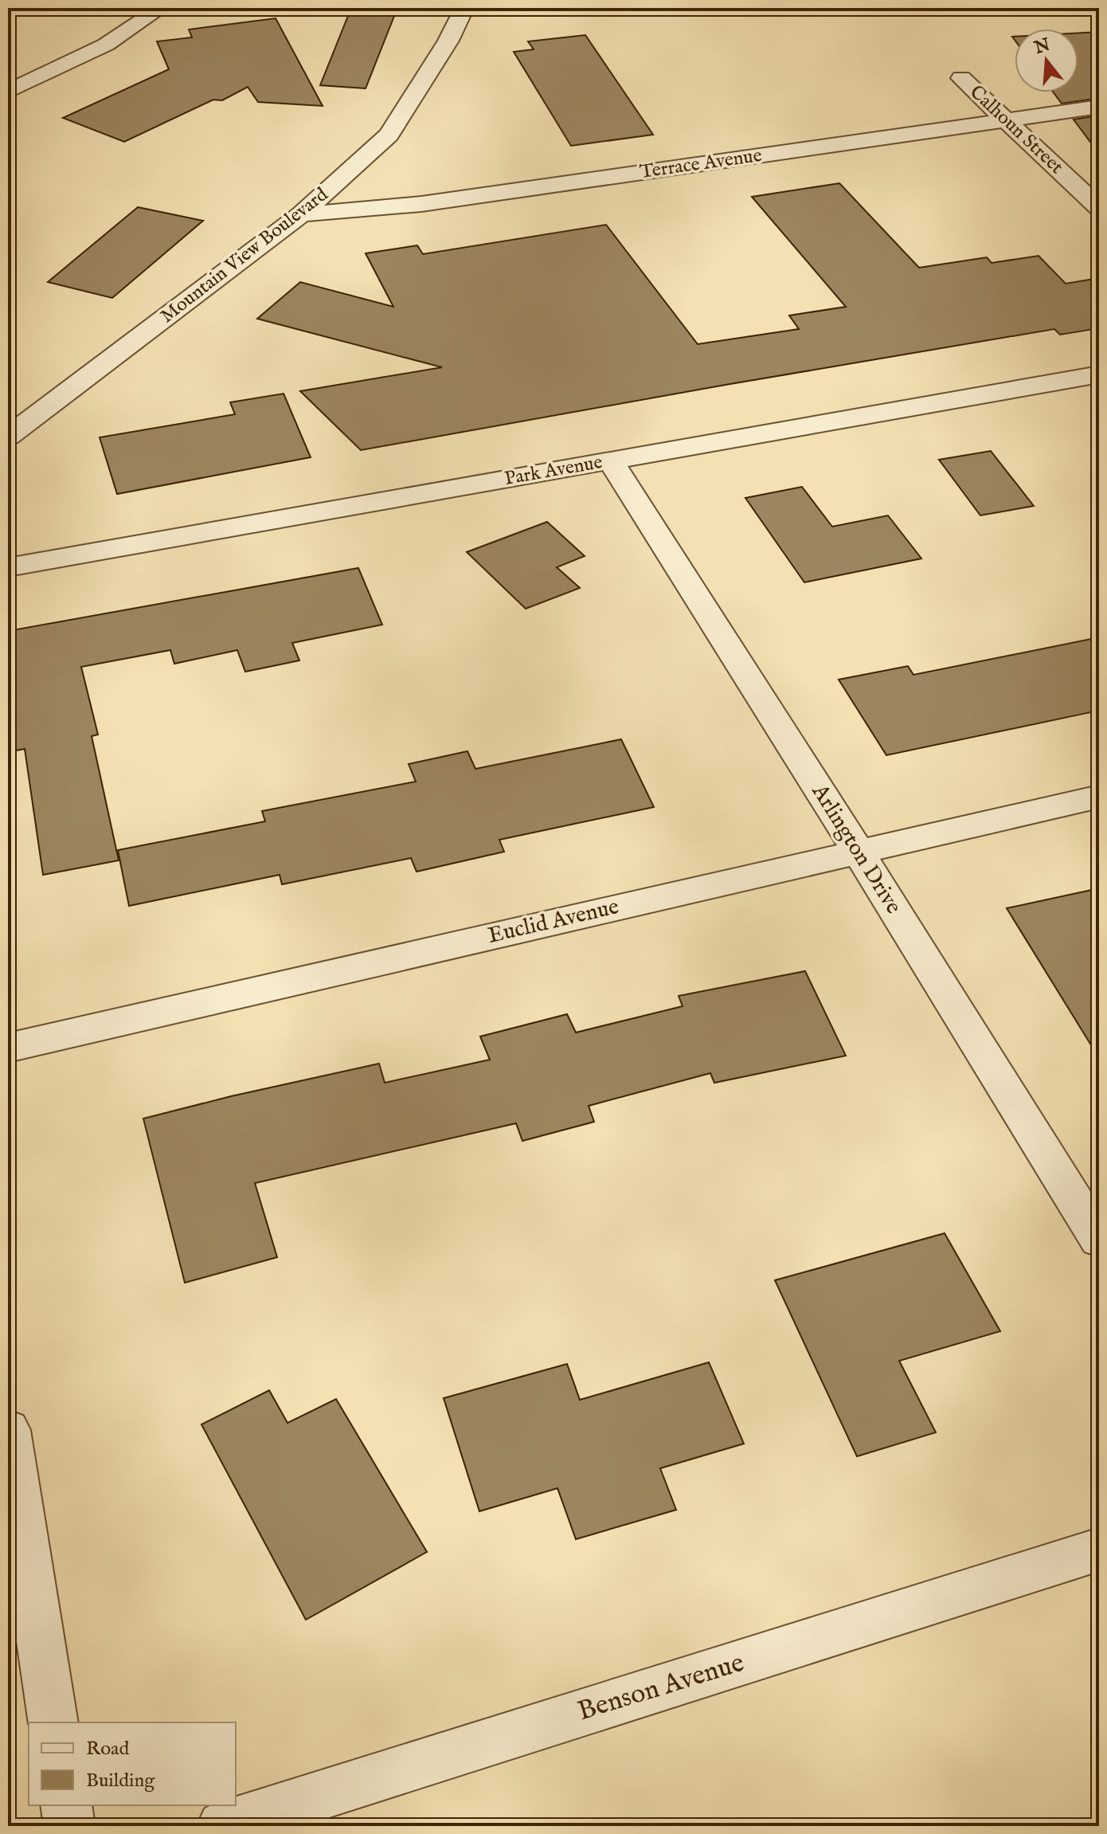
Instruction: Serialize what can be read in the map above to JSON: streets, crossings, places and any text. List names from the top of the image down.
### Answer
{
  "streets": {
    "street": [
      "Calhoun Street",
      "Terrace Avenue",
      "Mountain View Boulevard",
      "Park Avenue",
      "Arlington Drive",
      "Euclid Avenue",
      "Benson Avenue"
    ]
  },
  "crossings": [
    ["Calhoun Street", "Terrace Avenue"],
    ["Terrace Avenue", "Mountain View Boulevard"],
    ["Park Avenue", "Arlington Drive"],
    ["Arlington Drive", "Euclid Avenue"]
  ],
  "legend": ["Road", "Building"],
  "north": "top"
}
